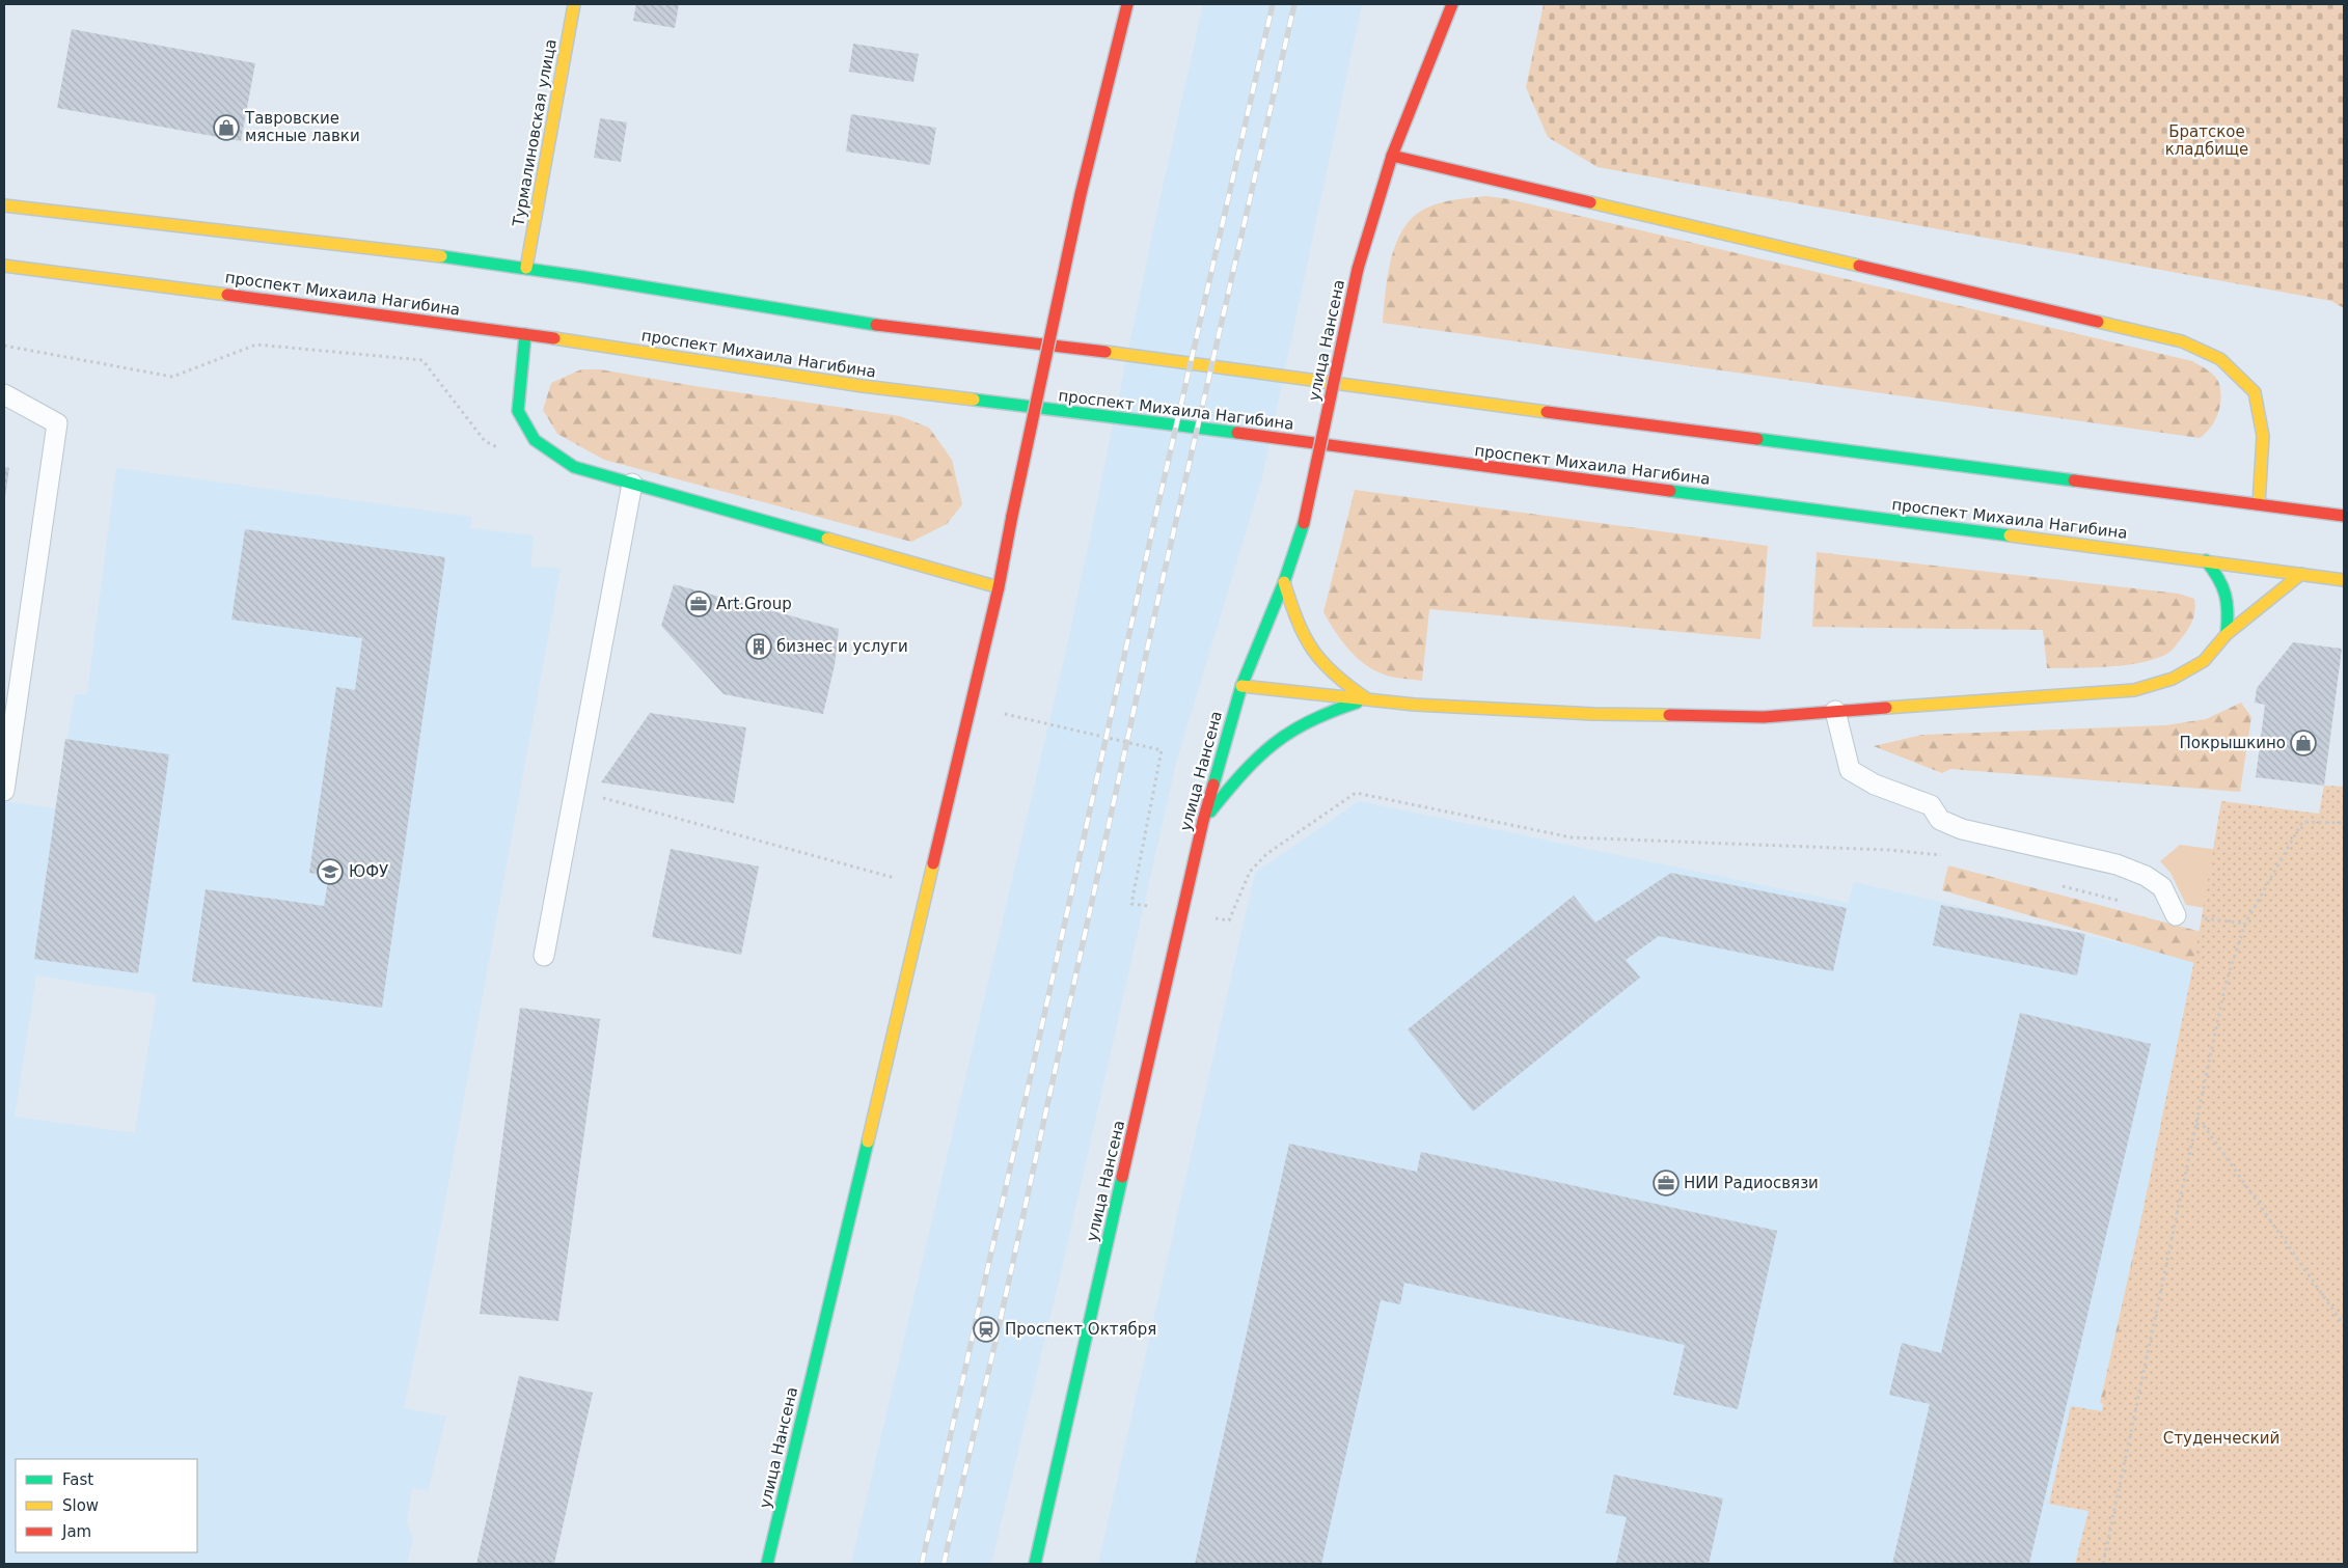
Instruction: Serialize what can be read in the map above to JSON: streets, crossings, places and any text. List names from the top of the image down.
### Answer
{
  "streets": {
    "main road": ["Турмалиновская улица", "проспект Михаила Нагибина", "улица Нансена"]
  },
  "parks": ["Братское кладбище", "Студенческий"],
  "places": {
    "shop": ["Тавровские мясные лавки", "Покрышкино"],
    "office": ["Art.Group", "НИИ Радиосвязи"],
    "building": ["бизнес и услуги"],
    "school or university": ["ЮФУ"],
    "station": ["Проспект Октября"]
  },
  "legend": ["Fast", "Slow", "Jam"]
}
